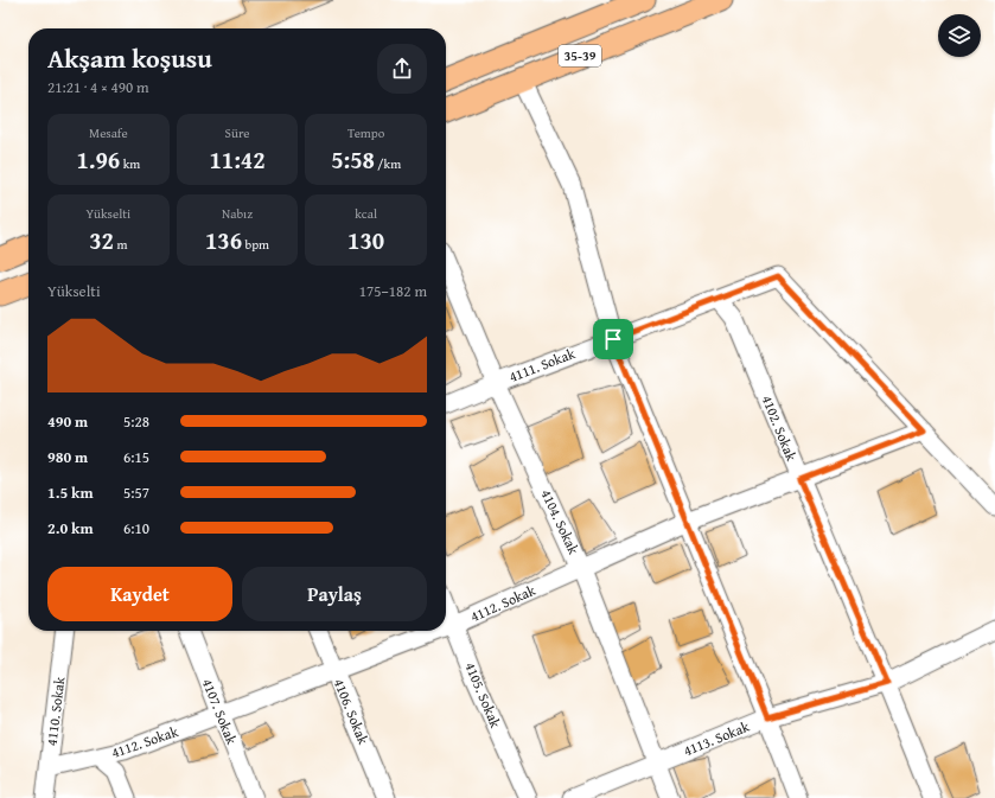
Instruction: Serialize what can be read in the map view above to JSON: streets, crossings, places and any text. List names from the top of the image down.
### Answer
{
  "streets": {
    "main road": ["35-39"],
    "street": [
      "4111. Sokak",
      "4102. Sokak",
      "4104. Sokak",
      "4112. Sokak",
      "4105. Sokak",
      "4110. Sokak",
      "4107. Sokak",
      "4106. Sokak",
      "4113. Sokak"
    ]
  },
  "crossings": [
    ["4111. Sokak", "4102. Sokak"],
    ["4111. Sokak", "4104. Sokak"],
    ["4111. Sokak", "4112. Sokak"],
    ["4102. Sokak", "4112. Sokak"],
    ["4102. Sokak", "4113. Sokak"],
    ["4104. Sokak", "4112. Sokak"],
    ["4104. Sokak", "4113. Sokak"],
    ["4112. Sokak", "4105. Sokak"],
    ["4112. Sokak", "4110. Sokak"],
    ["4112. Sokak", "4107. Sokak"],
    ["4112. Sokak", "4106. Sokak"]
  ],
  "page": {
    "heading": ["Akşam koşusu", "21:21 · 4 × 490 m"],
    "stats": [
      ["Mesafe", "1.96 km"],
      ["Süre", "11:42"],
      ["Tempo", "5:58 /km"],
      ["Yükselti", "32 m"],
      ["Nabız", "136 bpm"],
      ["kcal", "130"]
    ],
    "chart": ["Yükselti", "175–182 m"],
    "list": [
      {
        "name": "490 m",
        "note": "5:28"
      },
      {
        "name": "980 m",
        "note": "6:15"
      },
      {
        "name": "1.5 km",
        "note": "5:57"
      },
      {
        "name": "2.0 km",
        "note": "6:10"
      }
    ],
    "buttons": ["Kaydet", "Paylaş"]
  }
}
